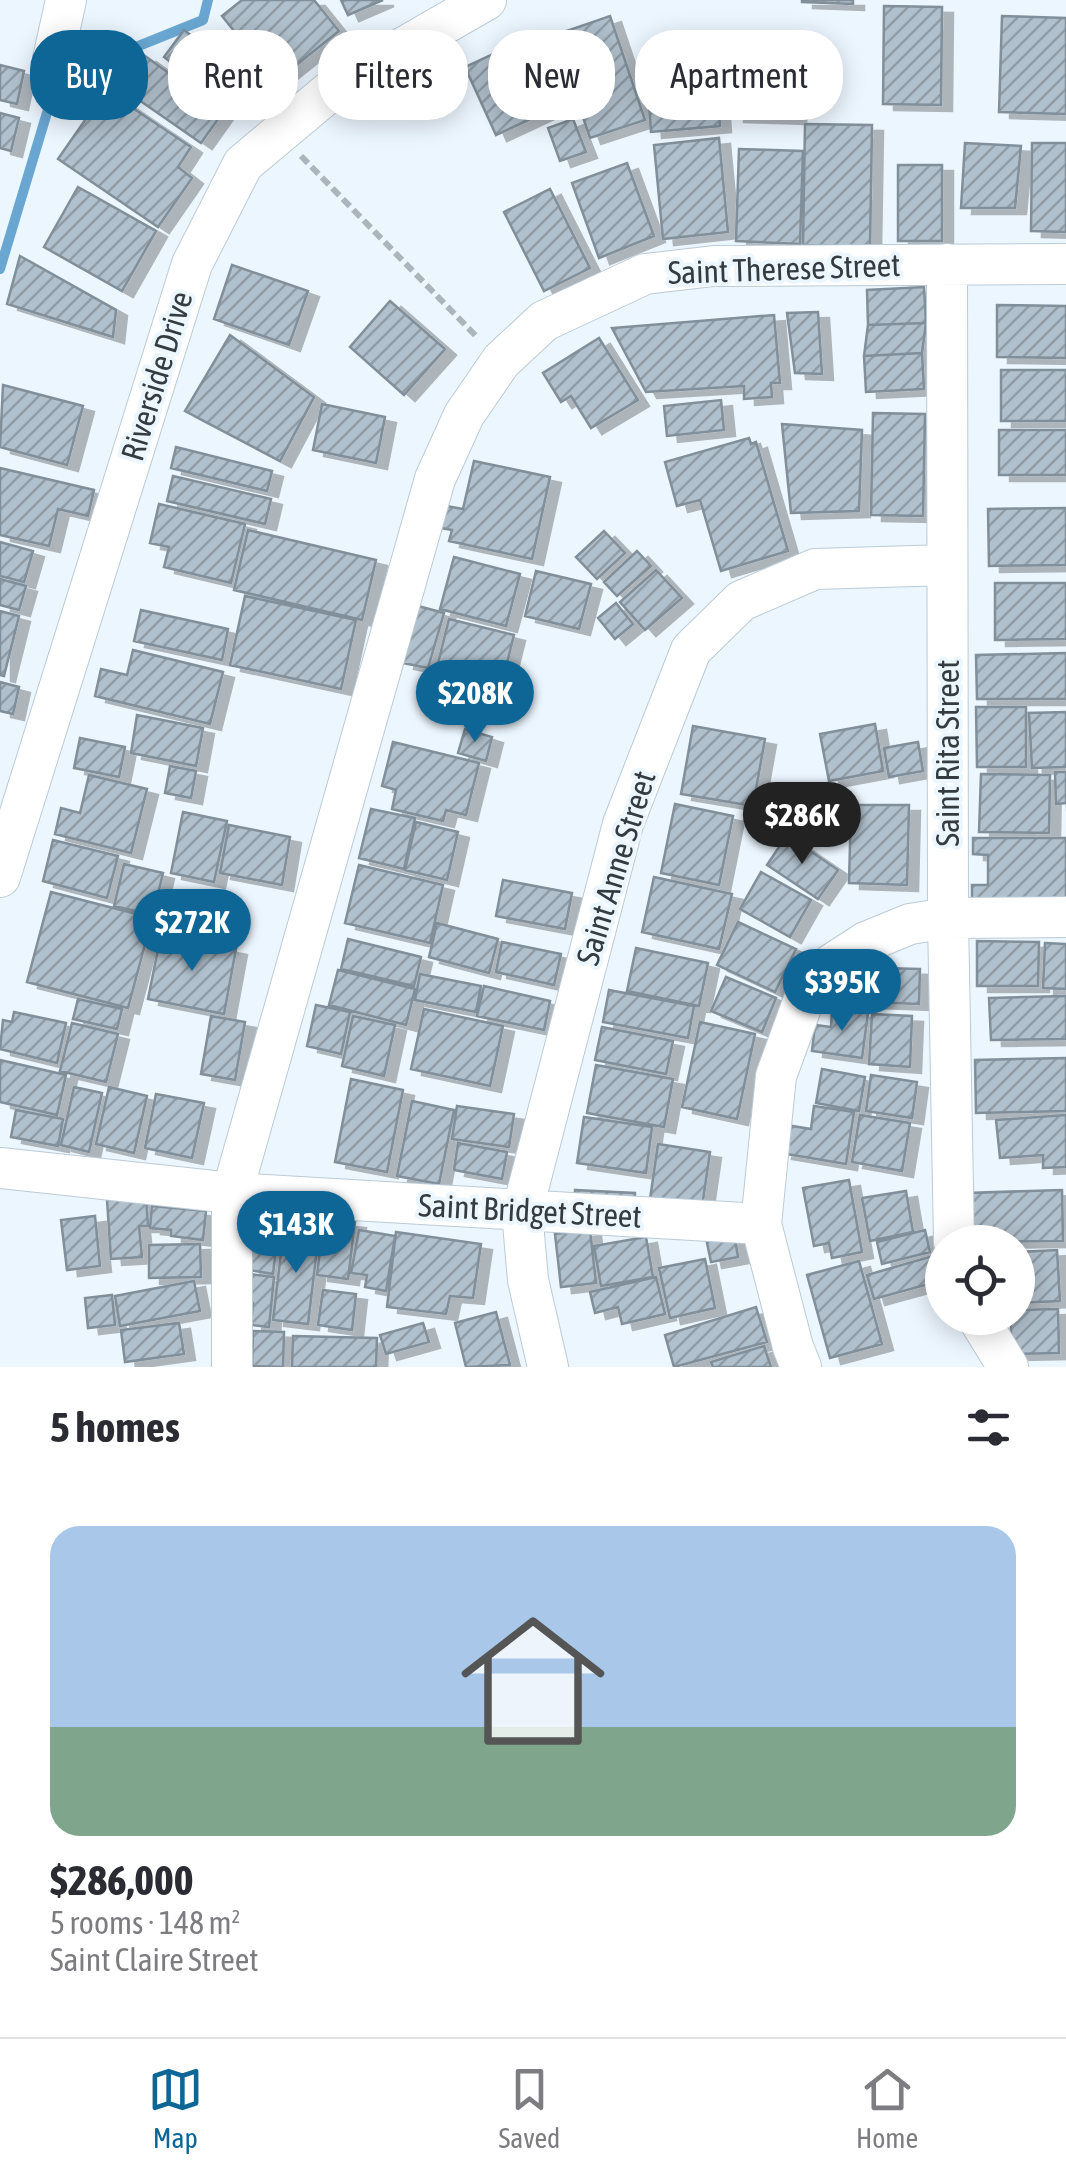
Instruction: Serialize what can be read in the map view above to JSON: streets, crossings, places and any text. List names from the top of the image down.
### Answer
{
  "streets": {
    "street": [
      "Saint Therese Street",
      "Riverside Drive",
      "Saint Rita Street",
      "Saint Anne Street",
      "Saint Bridget Street"
    ]
  },
  "crossings": [
    ["Saint Therese Street", "Saint Rita Street"],
    ["Saint Therese Street", "Saint Bridget Street"],
    ["Saint Rita Street", "Saint Anne Street"],
    ["Saint Anne Street", "Saint Bridget Street"]
  ],
  "page": {
    "chip": [
      "Buy",
      "Rent",
      "Filters",
      "New",
      "Apartment"
    ],
    "price": [
      "$208K",
      "$286K",
      "$272K",
      "$395K",
      "$143K"
    ],
    "heading": "5 homes",
    "list": [
      {
        "name": "$286,000",
        "note": "5 rooms · 148 m² · Saint Claire Street"
      }
    ],
    "tabs": ["Map", "Saved", "Home"]
  }
}
